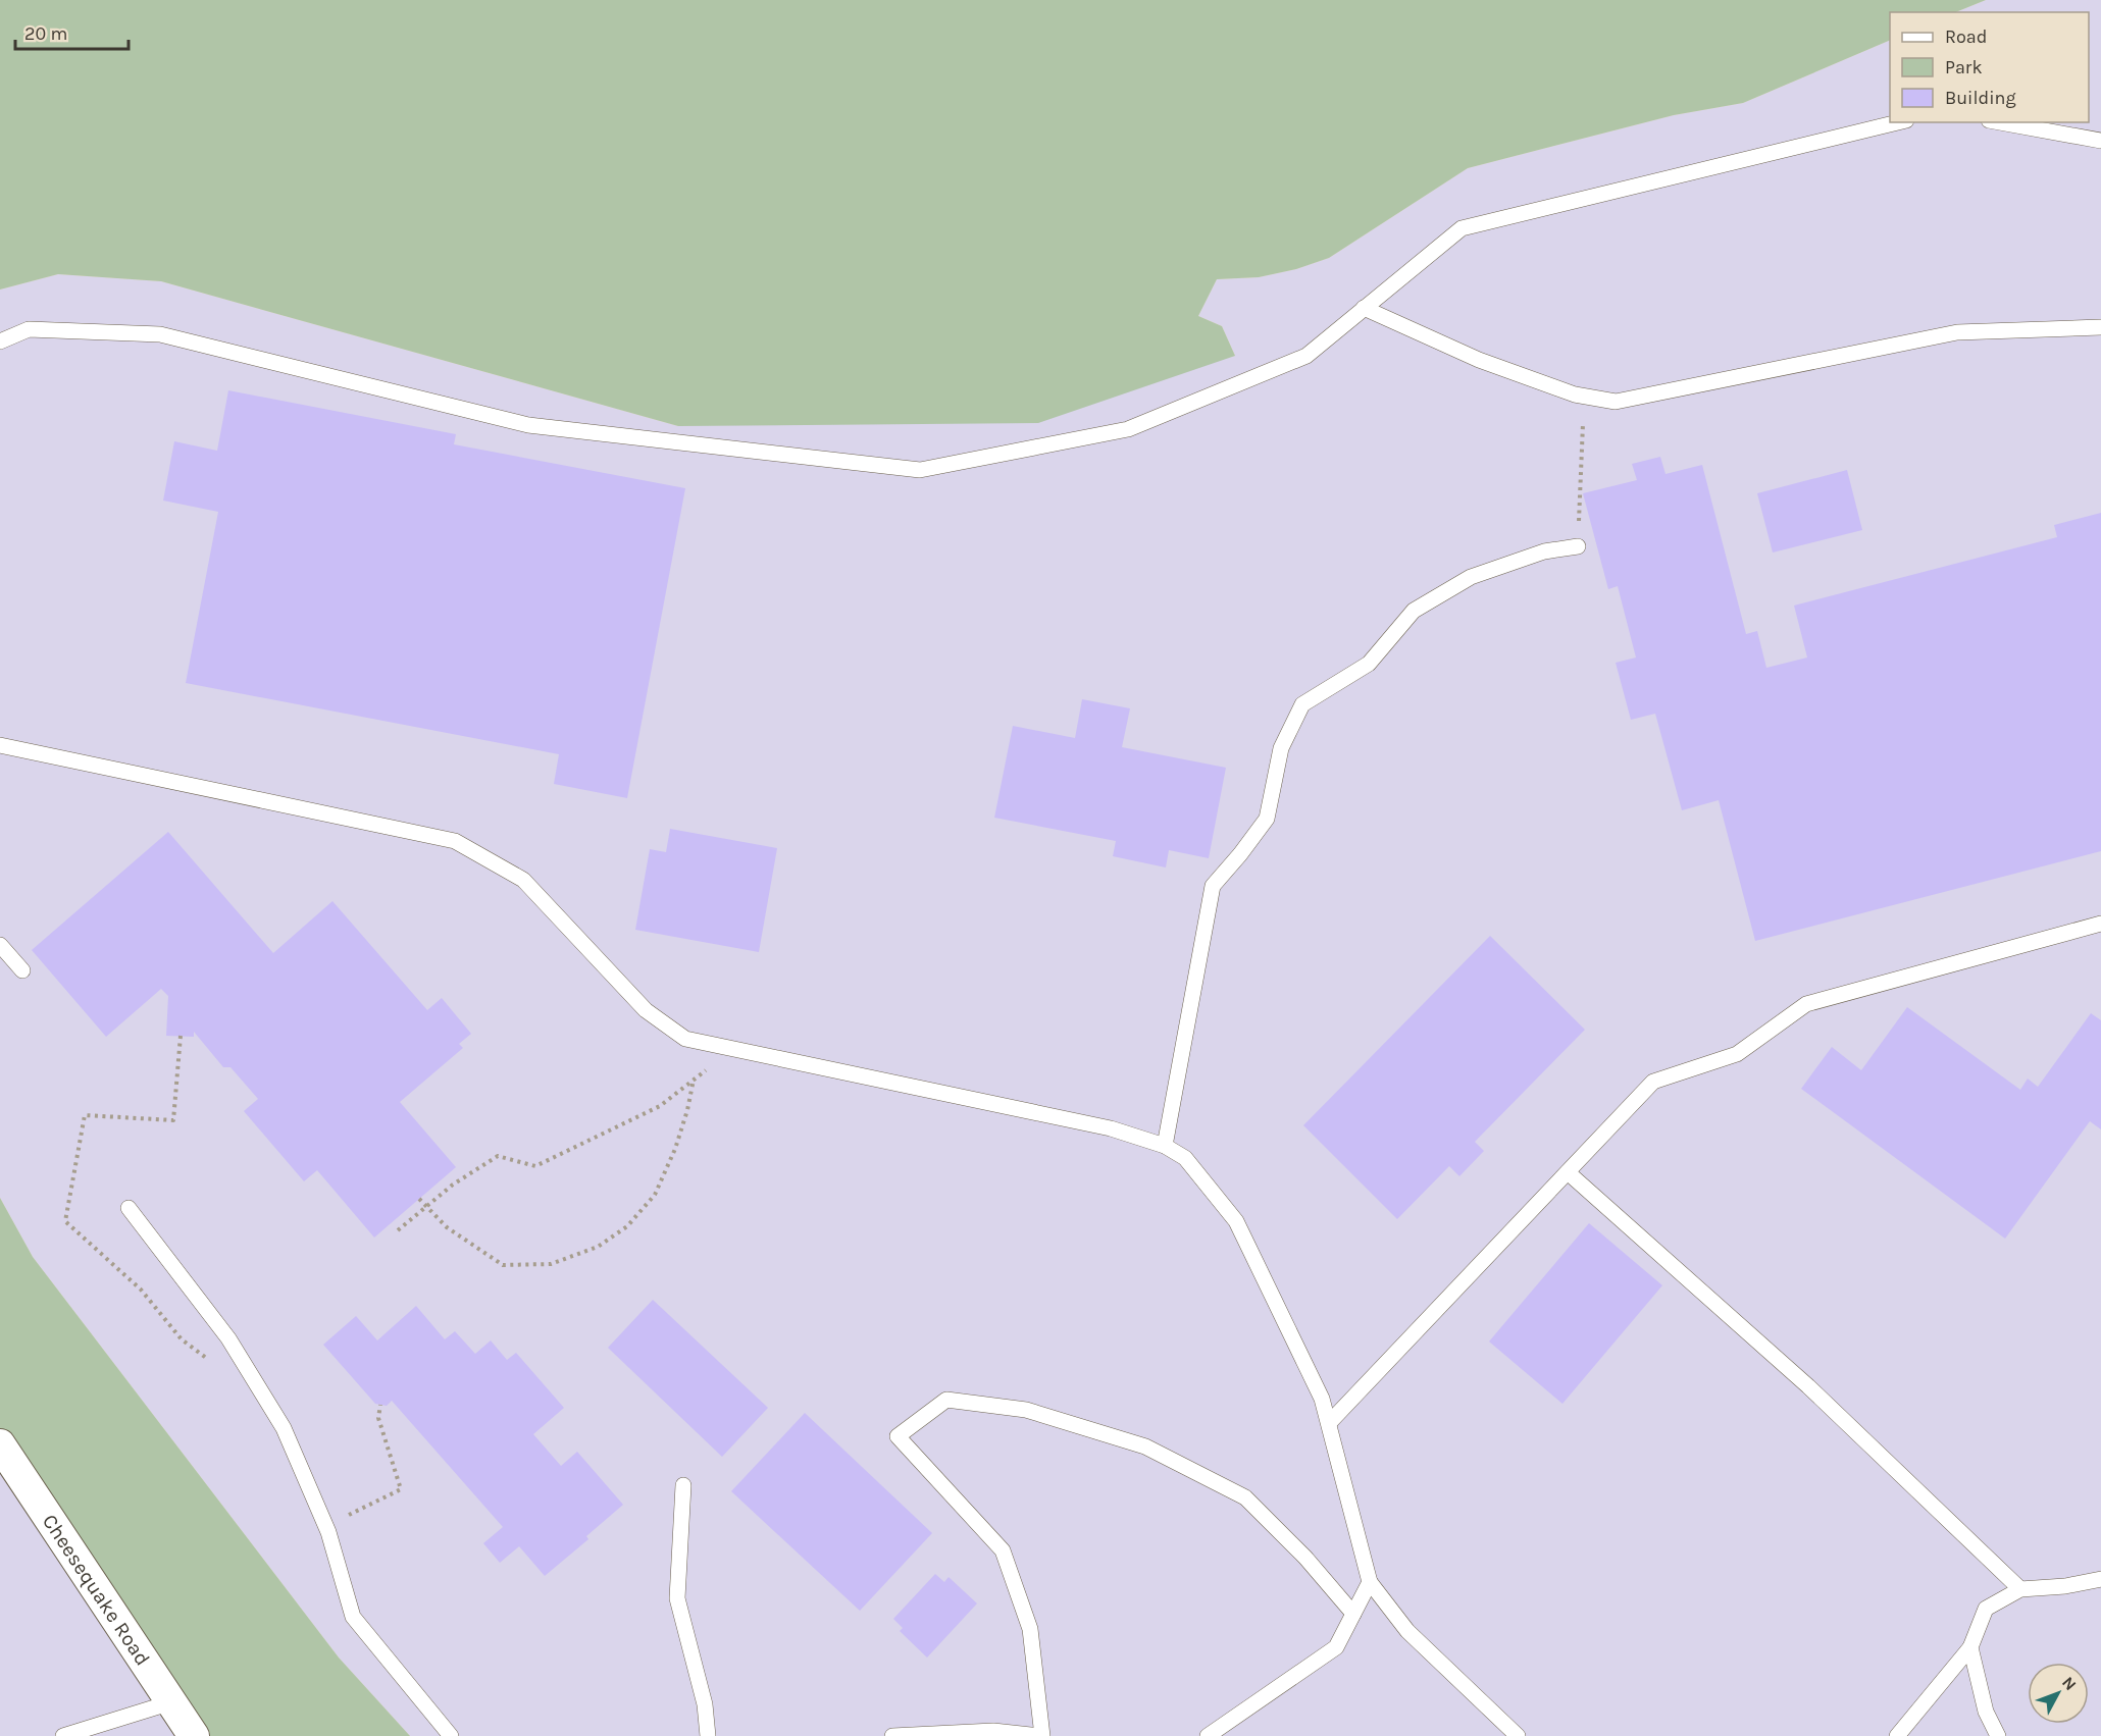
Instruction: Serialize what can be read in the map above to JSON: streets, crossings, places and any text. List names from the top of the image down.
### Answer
{
  "streets": {
    "street": ["Cheesequake Road"]
  },
  "legend": ["Road", "Park", "Building"],
  "scale_bar": "20 m",
  "north": "top right"
}
